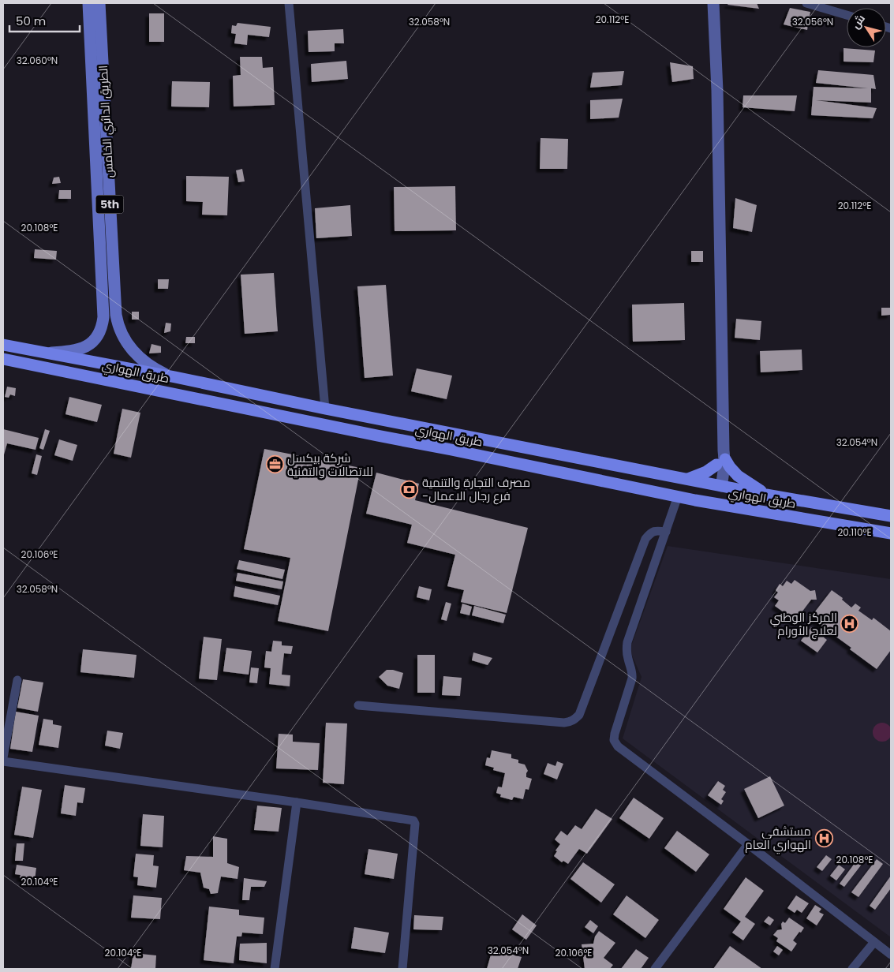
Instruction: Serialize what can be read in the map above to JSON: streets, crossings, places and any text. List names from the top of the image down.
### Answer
{
  "streets": {
    "highway": ["طريق الهواري"],
    "main road": ["الطريق الدائري الخامس", "5th"]
  },
  "crossings": [
    ["الطريق الدائري الخامس", "طريق الهواري"]
  ],
  "places": {
    "office": ["شركة بيكسل للاتصالات والتقنية"],
    "bank": ["مصرف التجارة والتنمية -فرع رجال الاعمال"],
    "hospital": ["المركز الوطني لعلاج الأورام", "مستشفي الهواري العام"]
  },
  "scale_bar": "50 m",
  "north": "top left",
  "coordinates": [
    "20.112°E",
    "32.058°N",
    "32.056°N",
    "32.060°N",
    "20.108°E",
    "32.054°N",
    "20.110°E",
    "20.106°E",
    "20.104°E"
  ]
}
